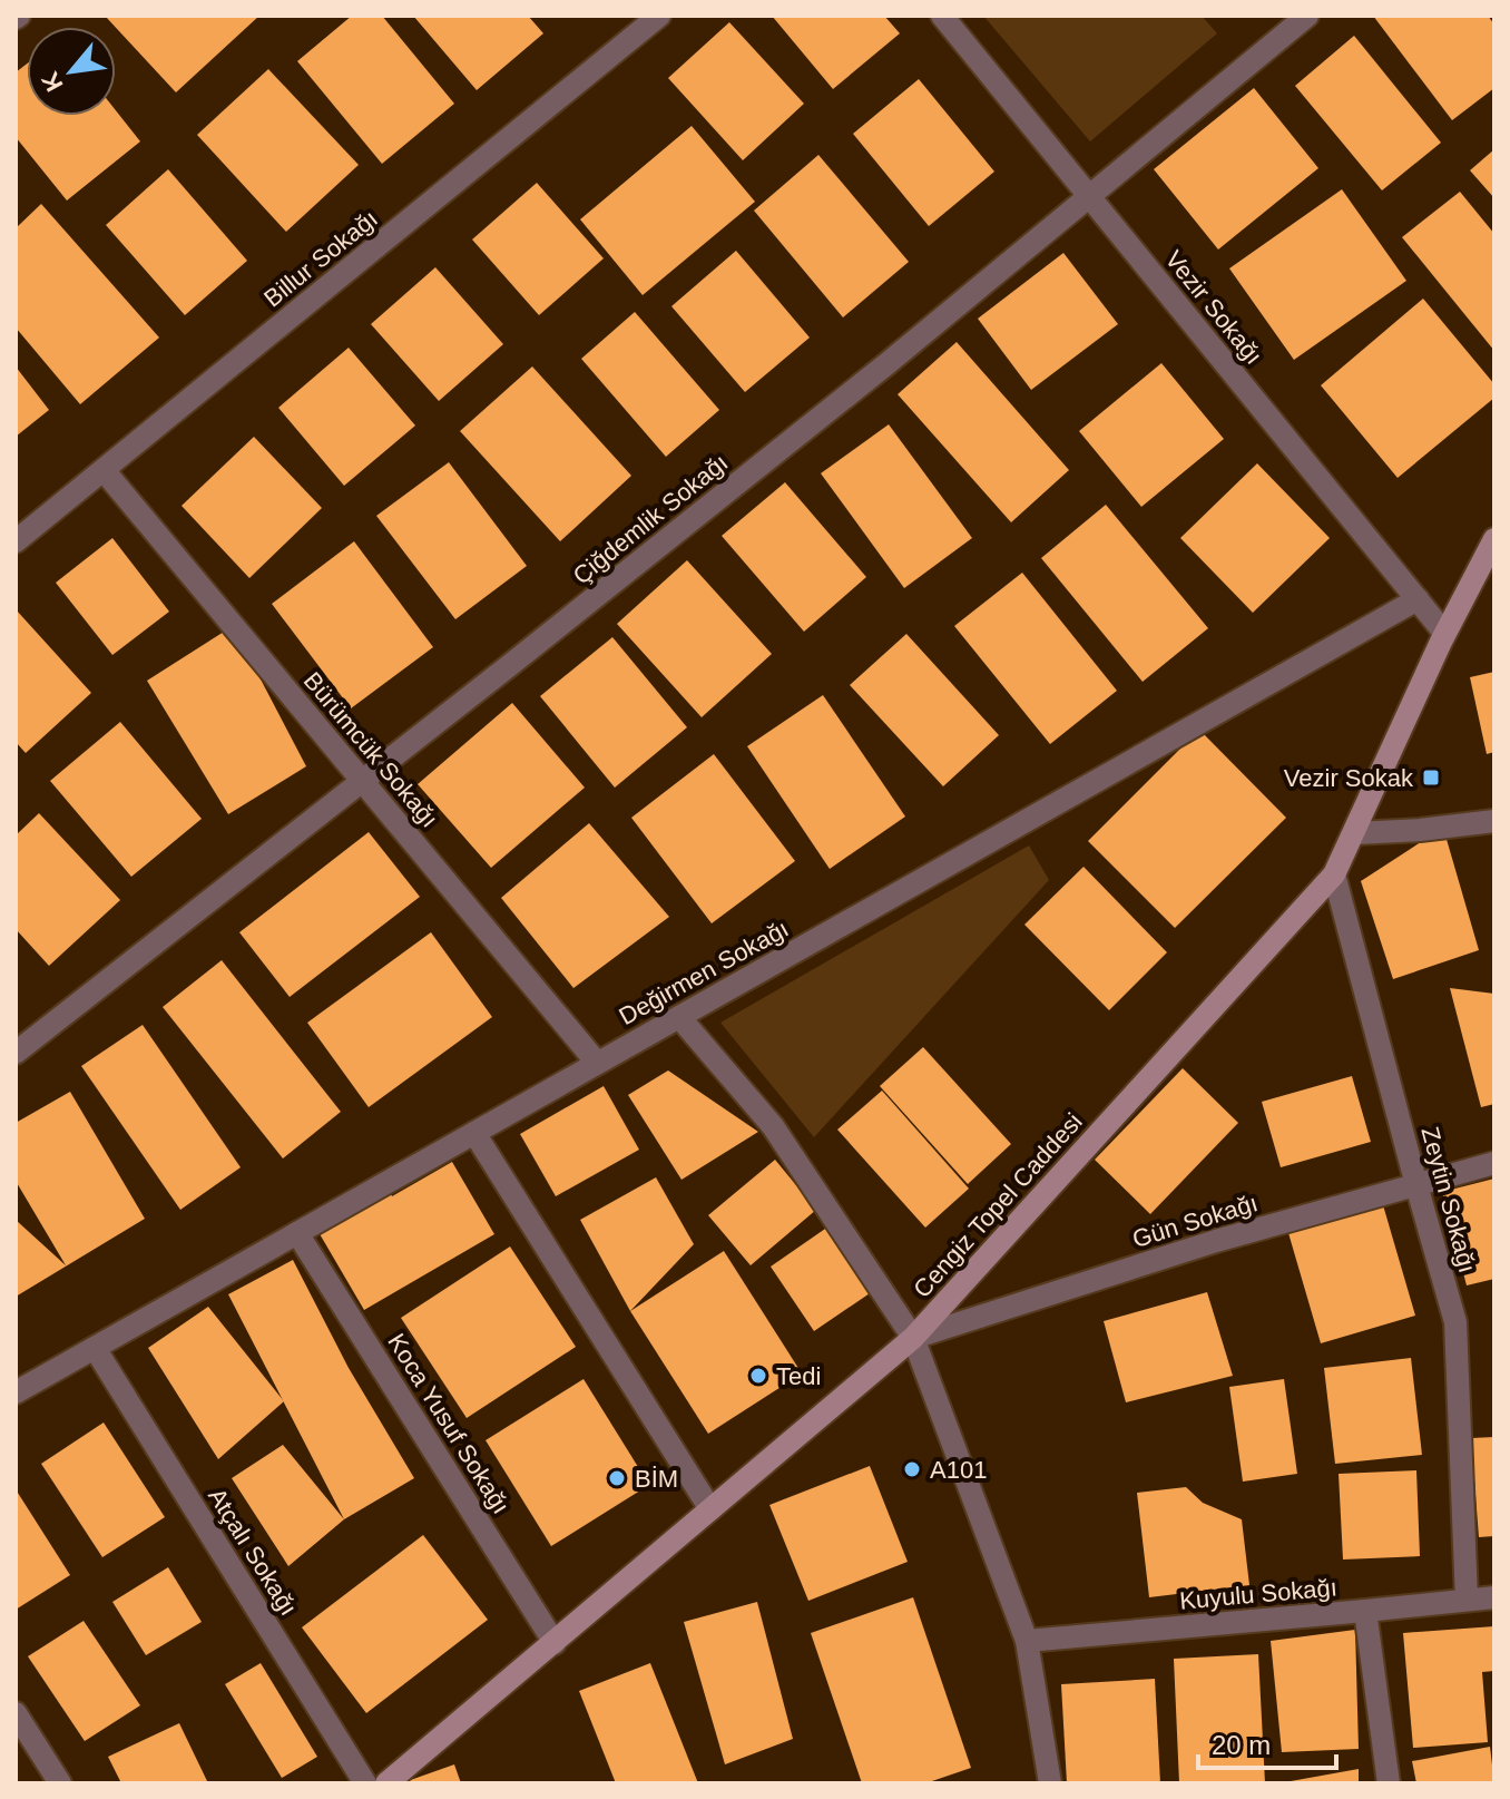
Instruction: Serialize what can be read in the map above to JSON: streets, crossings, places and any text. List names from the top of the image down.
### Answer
{
  "streets": {
    "street": [
      "Billur Sokağı",
      "Vezir Sokağı",
      "Çiğdemlik Sokağı",
      "Bürümcük Sokağı",
      "Değirmen Sokağı",
      "Zeytin Sokağı",
      "Cengiz Topel Caddesi",
      "Gün Sokağı",
      "Koca Yusuf Sokağı",
      "Atçalı Sokağı",
      "Kuyulu Sokağı"
    ]
  },
  "crossings": [
    ["Billur Sokağı", "Bürümcük Sokağı"],
    ["Vezir Sokağı", "Çiğdemlik Sokağı"],
    ["Vezir Sokağı", "Değirmen Sokağı"],
    ["Vezir Sokağı", "Cengiz Topel Caddesi"],
    ["Çiğdemlik Sokağı", "Bürümcük Sokağı"],
    ["Bürümcük Sokağı", "Değirmen Sokağı"],
    ["Değirmen Sokağı", "Koca Yusuf Sokağı"],
    ["Değirmen Sokağı", "Atçalı Sokağı"],
    ["Zeytin Sokağı", "Cengiz Topel Caddesi"],
    ["Zeytin Sokağı", "Gün Sokağı"],
    ["Zeytin Sokağı", "Kuyulu Sokağı"],
    ["Cengiz Topel Caddesi", "Gün Sokağı"],
    ["Cengiz Topel Caddesi", "Koca Yusuf Sokağı"]
  ],
  "places": {
    "transit": ["Vezir Sokak"],
    "other": ["Tedi", "A101", "BİM"]
  },
  "scale_bar": "20 m",
  "north": "bottom left"
}
